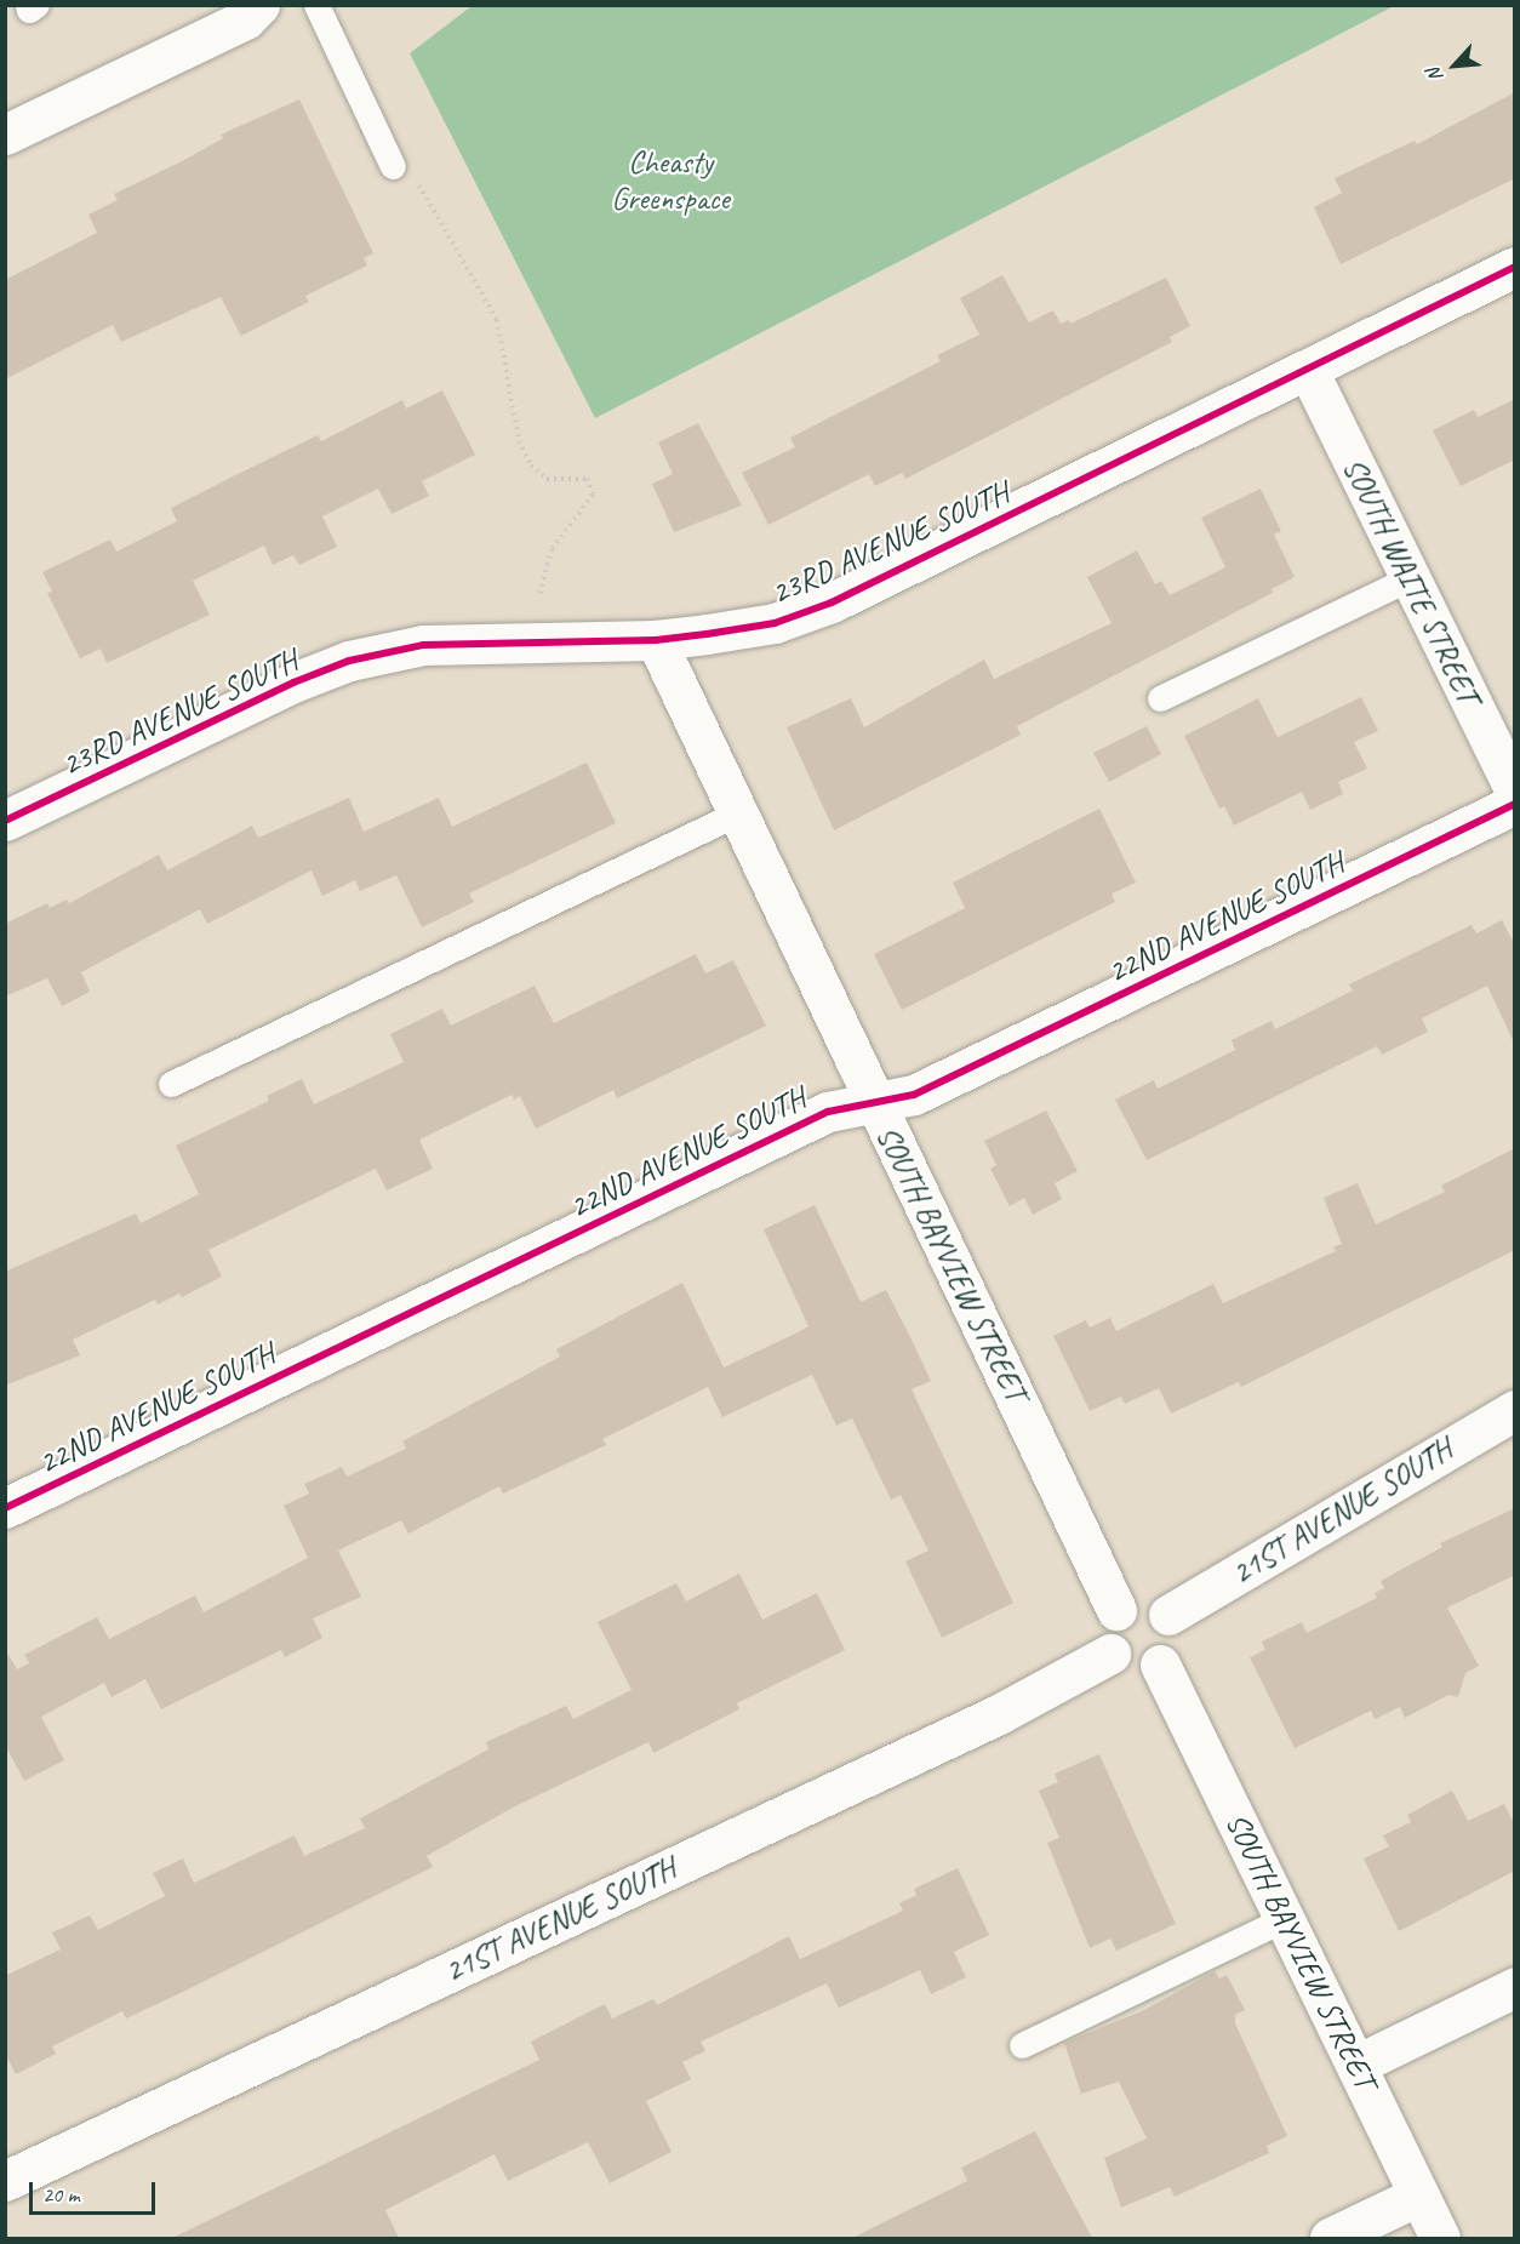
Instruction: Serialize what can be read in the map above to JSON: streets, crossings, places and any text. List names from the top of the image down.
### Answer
{
  "streets": {
    "street": [
      "23RD AVENUE SOUTH",
      "SOUTH WAITE STREET",
      "22ND AVENUE SOUTH",
      "SOUTH BAYVIEW STREET",
      "21ST AVENUE SOUTH"
    ]
  },
  "crossings": [
    ["23RD AVENUE SOUTH", "SOUTH WAITE STREET"],
    ["23RD AVENUE SOUTH", "SOUTH BAYVIEW STREET"],
    ["22ND AVENUE SOUTH", "SOUTH BAYVIEW STREET"],
    ["SOUTH BAYVIEW STREET", "21ST AVENUE SOUTH"]
  ],
  "parks": ["Cheasty Greenspace"],
  "scale_bar": "20 m",
  "north": "bottom left"
}
